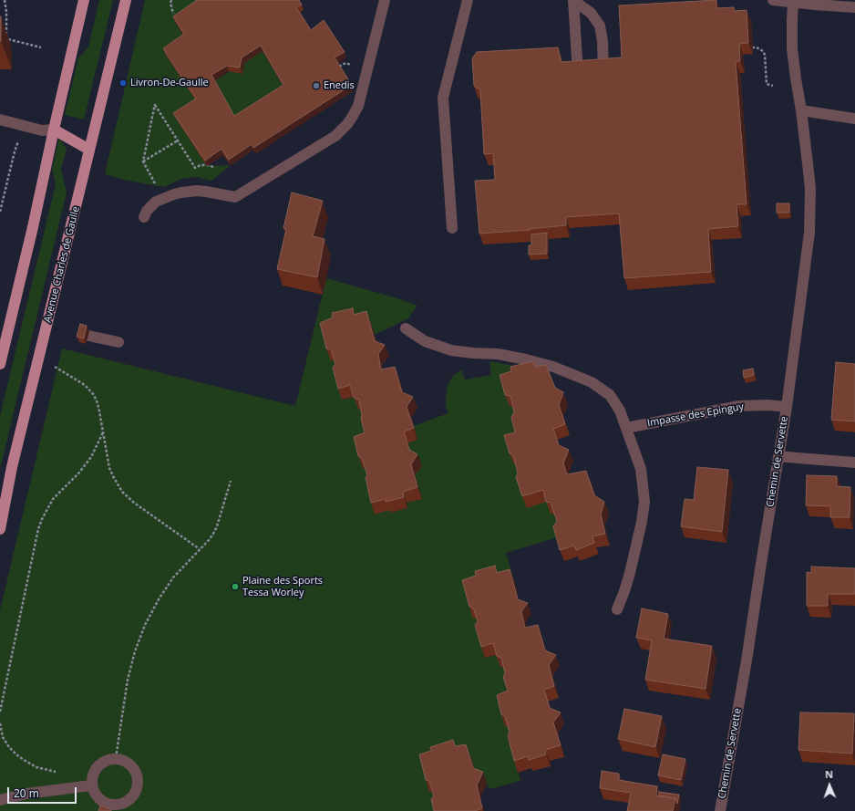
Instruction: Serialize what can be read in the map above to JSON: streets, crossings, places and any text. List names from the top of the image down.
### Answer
{
  "streets": {
    "main road": ["Avenue Charles de Gaulle"],
    "street": ["Impasse des Epinguy", "Chemin de Servette"]
  },
  "crossings": [
    ["Impasse des Epinguy", "Chemin de Servette"]
  ],
  "places": ["Livron-De-Gaulle", "Enedis", "Plaine des Sports Tessa Worley"],
  "scale_bar": "20 m",
  "north": "top"
}
